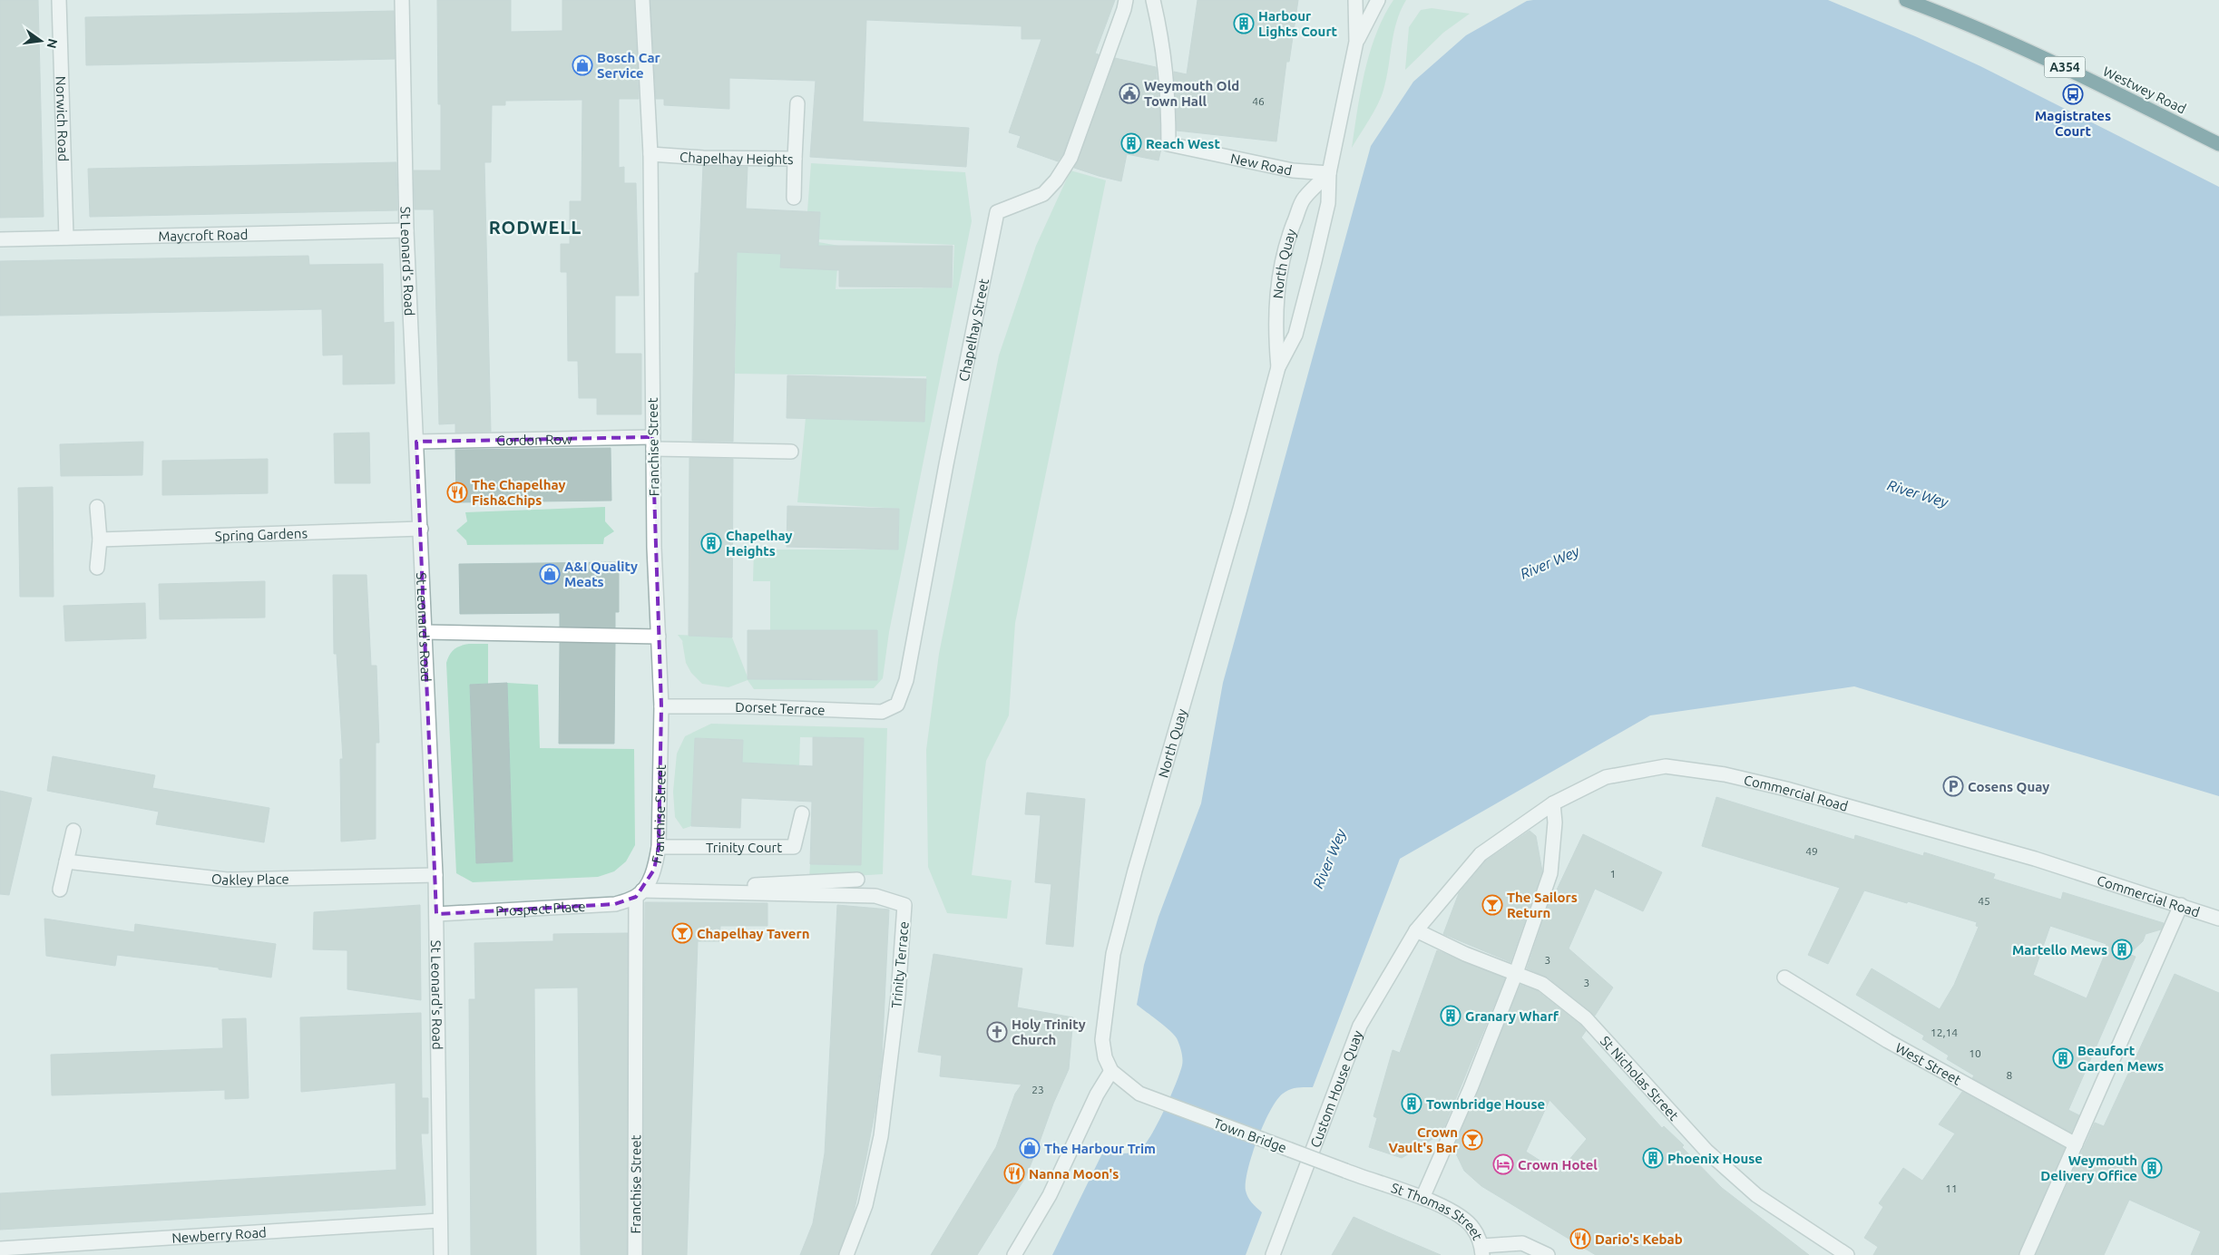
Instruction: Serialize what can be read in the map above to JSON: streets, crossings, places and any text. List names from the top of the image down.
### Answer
{
  "streets": {
    "highway": ["A354", "Westwey Road"],
    "street": [
      "Norwich Road",
      "Chapelhay Heights",
      "New Road",
      "Maycroft Road",
      "St Leonard's Road",
      "North Quay",
      "Chapelhay Street",
      "Gordon Row",
      "Franchise Street",
      "Spring Gardens",
      "Dorset Terrace",
      "Commercial Road",
      "Trinity Court",
      "Oakley Place",
      "Prospect Place",
      "Trinity Terrace",
      "West Street",
      "St Nicholas Street",
      "Custom House Quay",
      "Town Bridge",
      "St Thomas Street",
      "Newberry Road"
    ]
  },
  "crossings": [
    ["Norwich Road", "Maycroft Road"],
    ["Chapelhay Heights", "Franchise Street"],
    ["New Road", "North Quay"],
    ["Maycroft Road", "St Leonard's Road"],
    ["St Leonard's Road", "Gordon Row"],
    ["St Leonard's Road", "Spring Gardens"],
    ["St Leonard's Road", "Oakley Place"],
    ["St Leonard's Road", "Prospect Place"],
    ["St Leonard's Road", "Newberry Road"],
    ["North Quay", "Town Bridge"],
    ["Chapelhay Street", "Dorset Terrace"],
    ["Gordon Row", "Franchise Street"],
    ["Franchise Street", "Dorset Terrace"],
    ["Franchise Street", "Trinity Court"],
    ["Franchise Street", "Prospect Place"],
    ["Franchise Street", "Trinity Terrace"],
    ["Commercial Road", "St Nicholas Street"],
    ["Commercial Road", "Custom House Quay"],
    ["Prospect Place", "Trinity Terrace"],
    ["St Nicholas Street", "Custom House Quay"],
    ["Town Bridge", "St Thomas Street"]
  ],
  "districts": ["RODWELL"],
  "water": ["River Wey"],
  "places": {
    "building": [
      "Harbour Lights Court",
      "Reach West",
      "Chapelhay Heights",
      "Martello Mews",
      "Granary Wharf",
      "Beaufort Garden Mews",
      "Townbridge House",
      "Phoenix House",
      "Weymouth Delivery Office"
    ],
    "shop": ["Bosch Car Service", "A&I Quality Meats", "The Harbour Trim"],
    "public building": ["Weymouth Old Town Hall"],
    "bus stop": ["Magistrates Court"],
    "restaurant": ["The Chapelhay Fish&Chips", "Nanna Moon's", "Dario's Kebab"],
    "parking": ["Cosens Quay"],
    "bar": ["The Sailors Return", "Chapelhay Tavern", "Crown Vault's Bar"],
    "church": ["Holy Trinity Church"],
    "hotel": ["Crown Hotel"]
  },
  "house_numbers": [
    "46",
    "49",
    "1",
    "45",
    "3",
    "3",
    "12,14",
    "10",
    "8",
    "23",
    "11"
  ],
  "north": "right"
}
